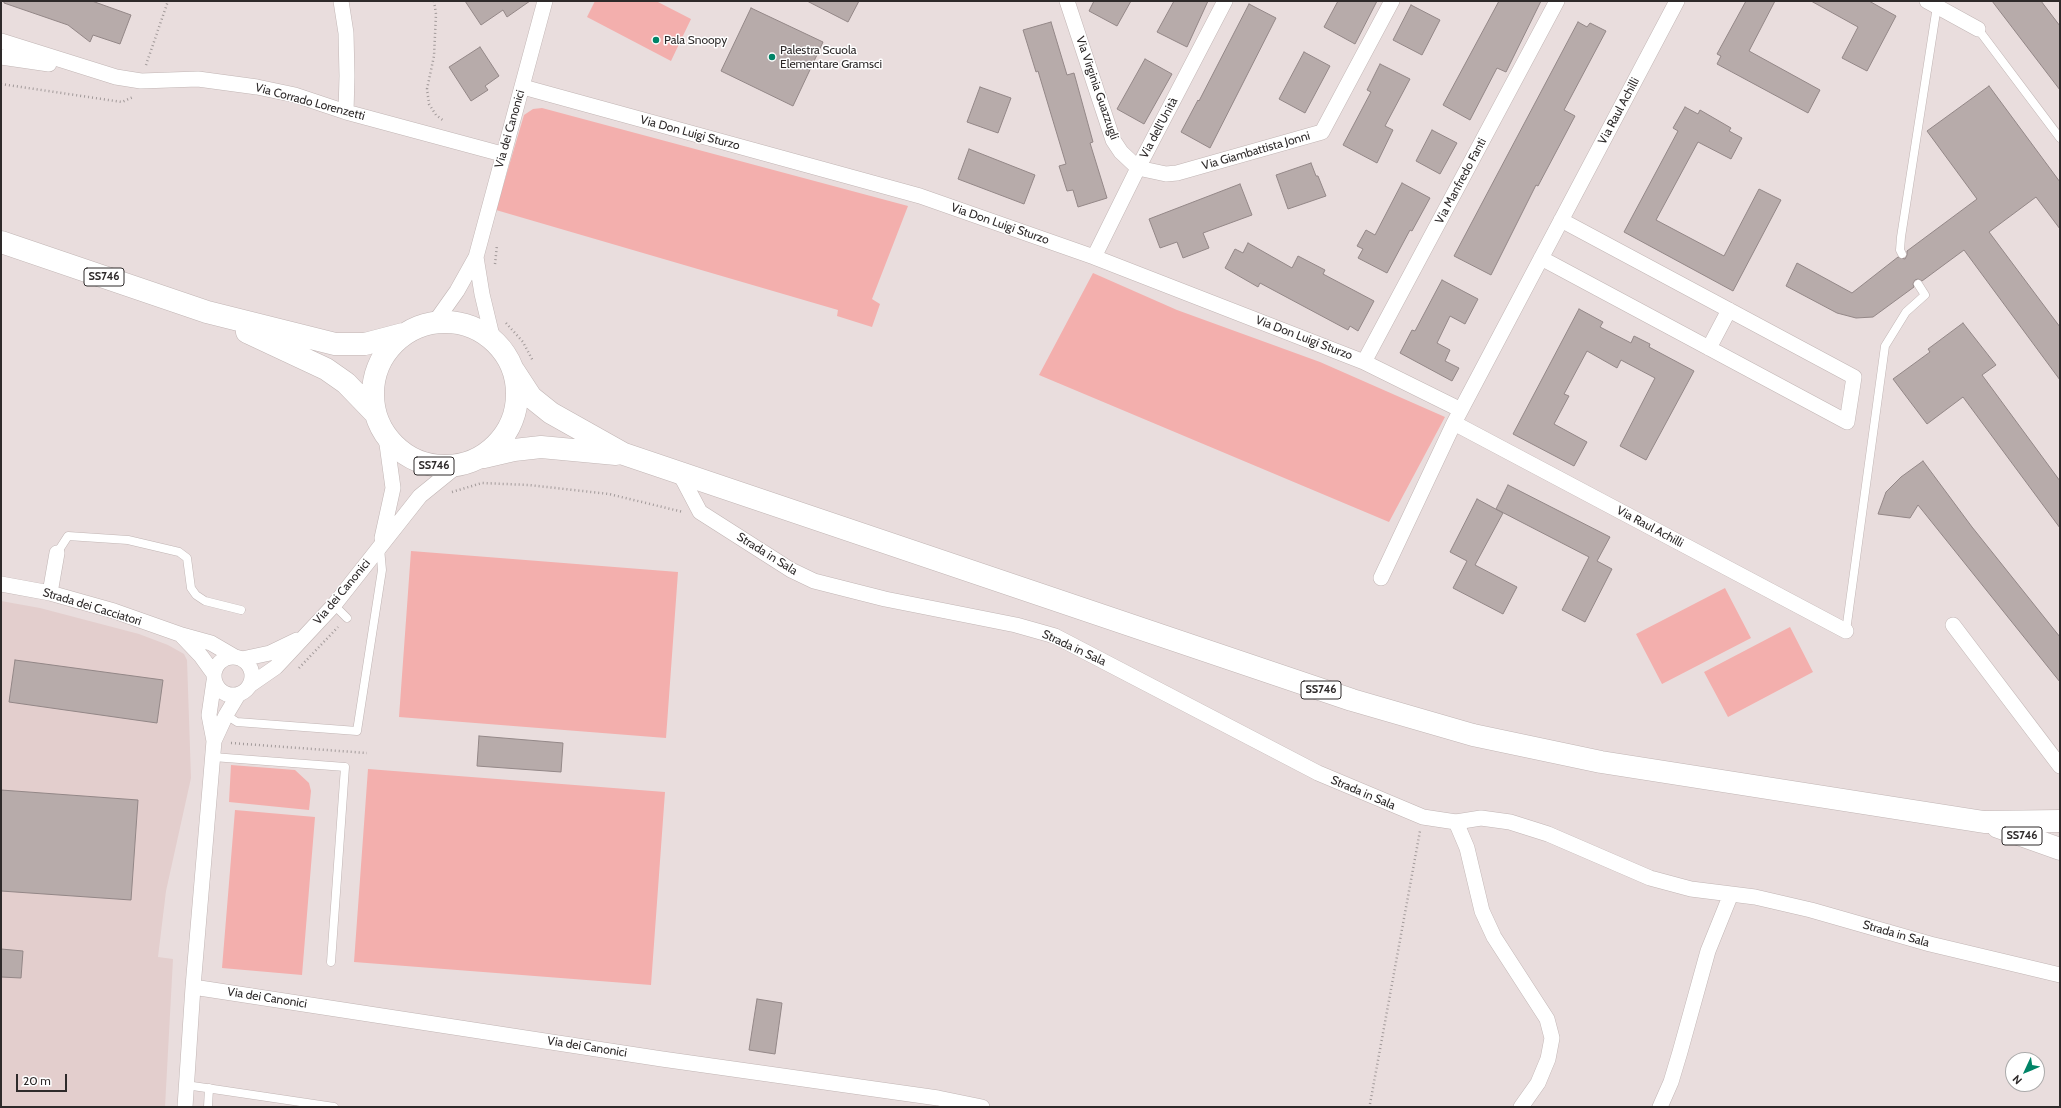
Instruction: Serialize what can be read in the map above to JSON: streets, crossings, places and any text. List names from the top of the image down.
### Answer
{
  "streets": {
    "main road": ["SS746"],
    "street": [
      "Via Virginia Guazzugli",
      "Via Corrado Lorenzetti",
      "Via Raul Achilli",
      "Via dell'Unità",
      "Via dei Canonici",
      "Via Don Luigi Sturzo",
      "Via Giambattista Jonni",
      "Via Manfredo Fanti",
      "Strada in Sala",
      "Strada dei Cacciatori"
    ]
  },
  "crossings": [
    ["Via Virginia Guazzugli", "Via dell'Unità"],
    ["Via Virginia Guazzugli", "Via Giambattista Jonni"],
    ["Via Corrado Lorenzetti", "Via dei Canonici"],
    ["Via Raul Achilli", "Via Don Luigi Sturzo"],
    ["Via dell'Unità", "Via Don Luigi Sturzo"],
    ["Via dell'Unità", "Via Giambattista Jonni"],
    ["Via dei Canonici", "Via Don Luigi Sturzo"],
    ["Via dei Canonici", "SS746"],
    ["Via dei Canonici", "Strada dei Cacciatori"],
    ["Via Don Luigi Sturzo", "Via Manfredo Fanti"],
    ["SS746", "Strada in Sala"]
  ],
  "places": ["Pala Snoopy", "Palestra Scuola Elementare Gramsci"],
  "scale_bar": "20 m",
  "north": "bottom left"
}
